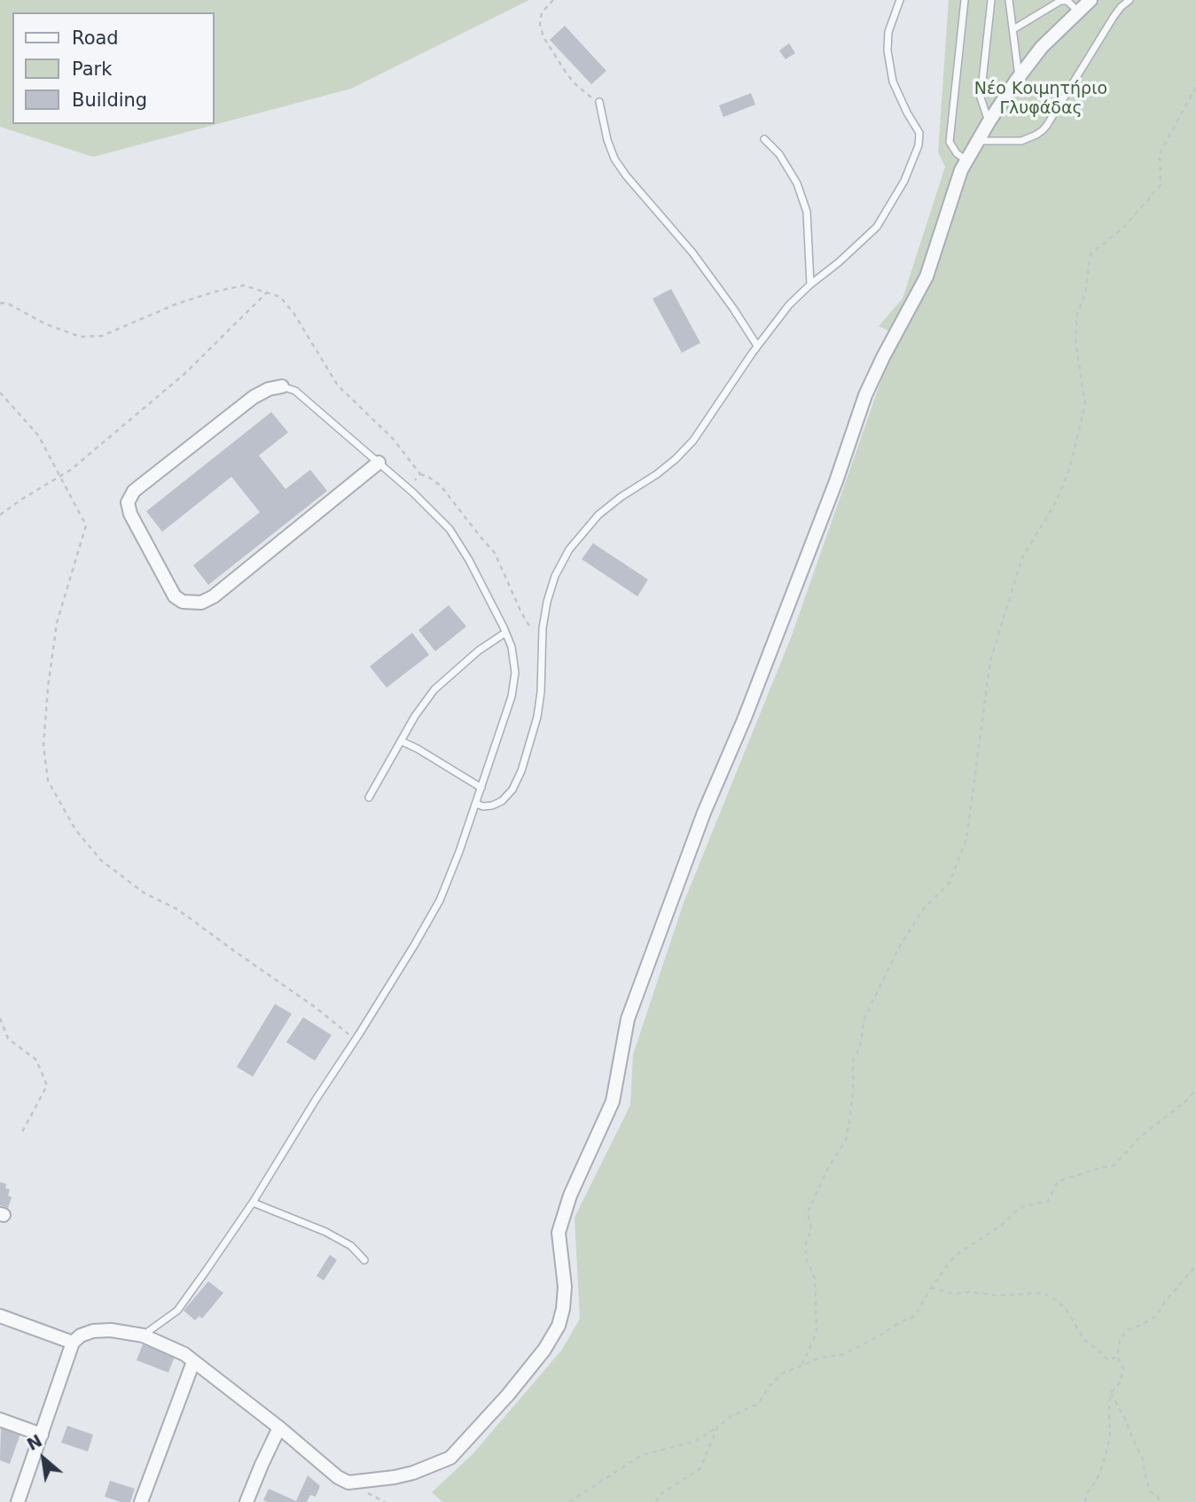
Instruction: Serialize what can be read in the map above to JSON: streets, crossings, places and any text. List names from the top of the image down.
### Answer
{
  "parks": ["Νέο Κοιμητήριο Γλυφάδας"],
  "legend": ["Road", "Park", "Building"],
  "north": "top left"
}
